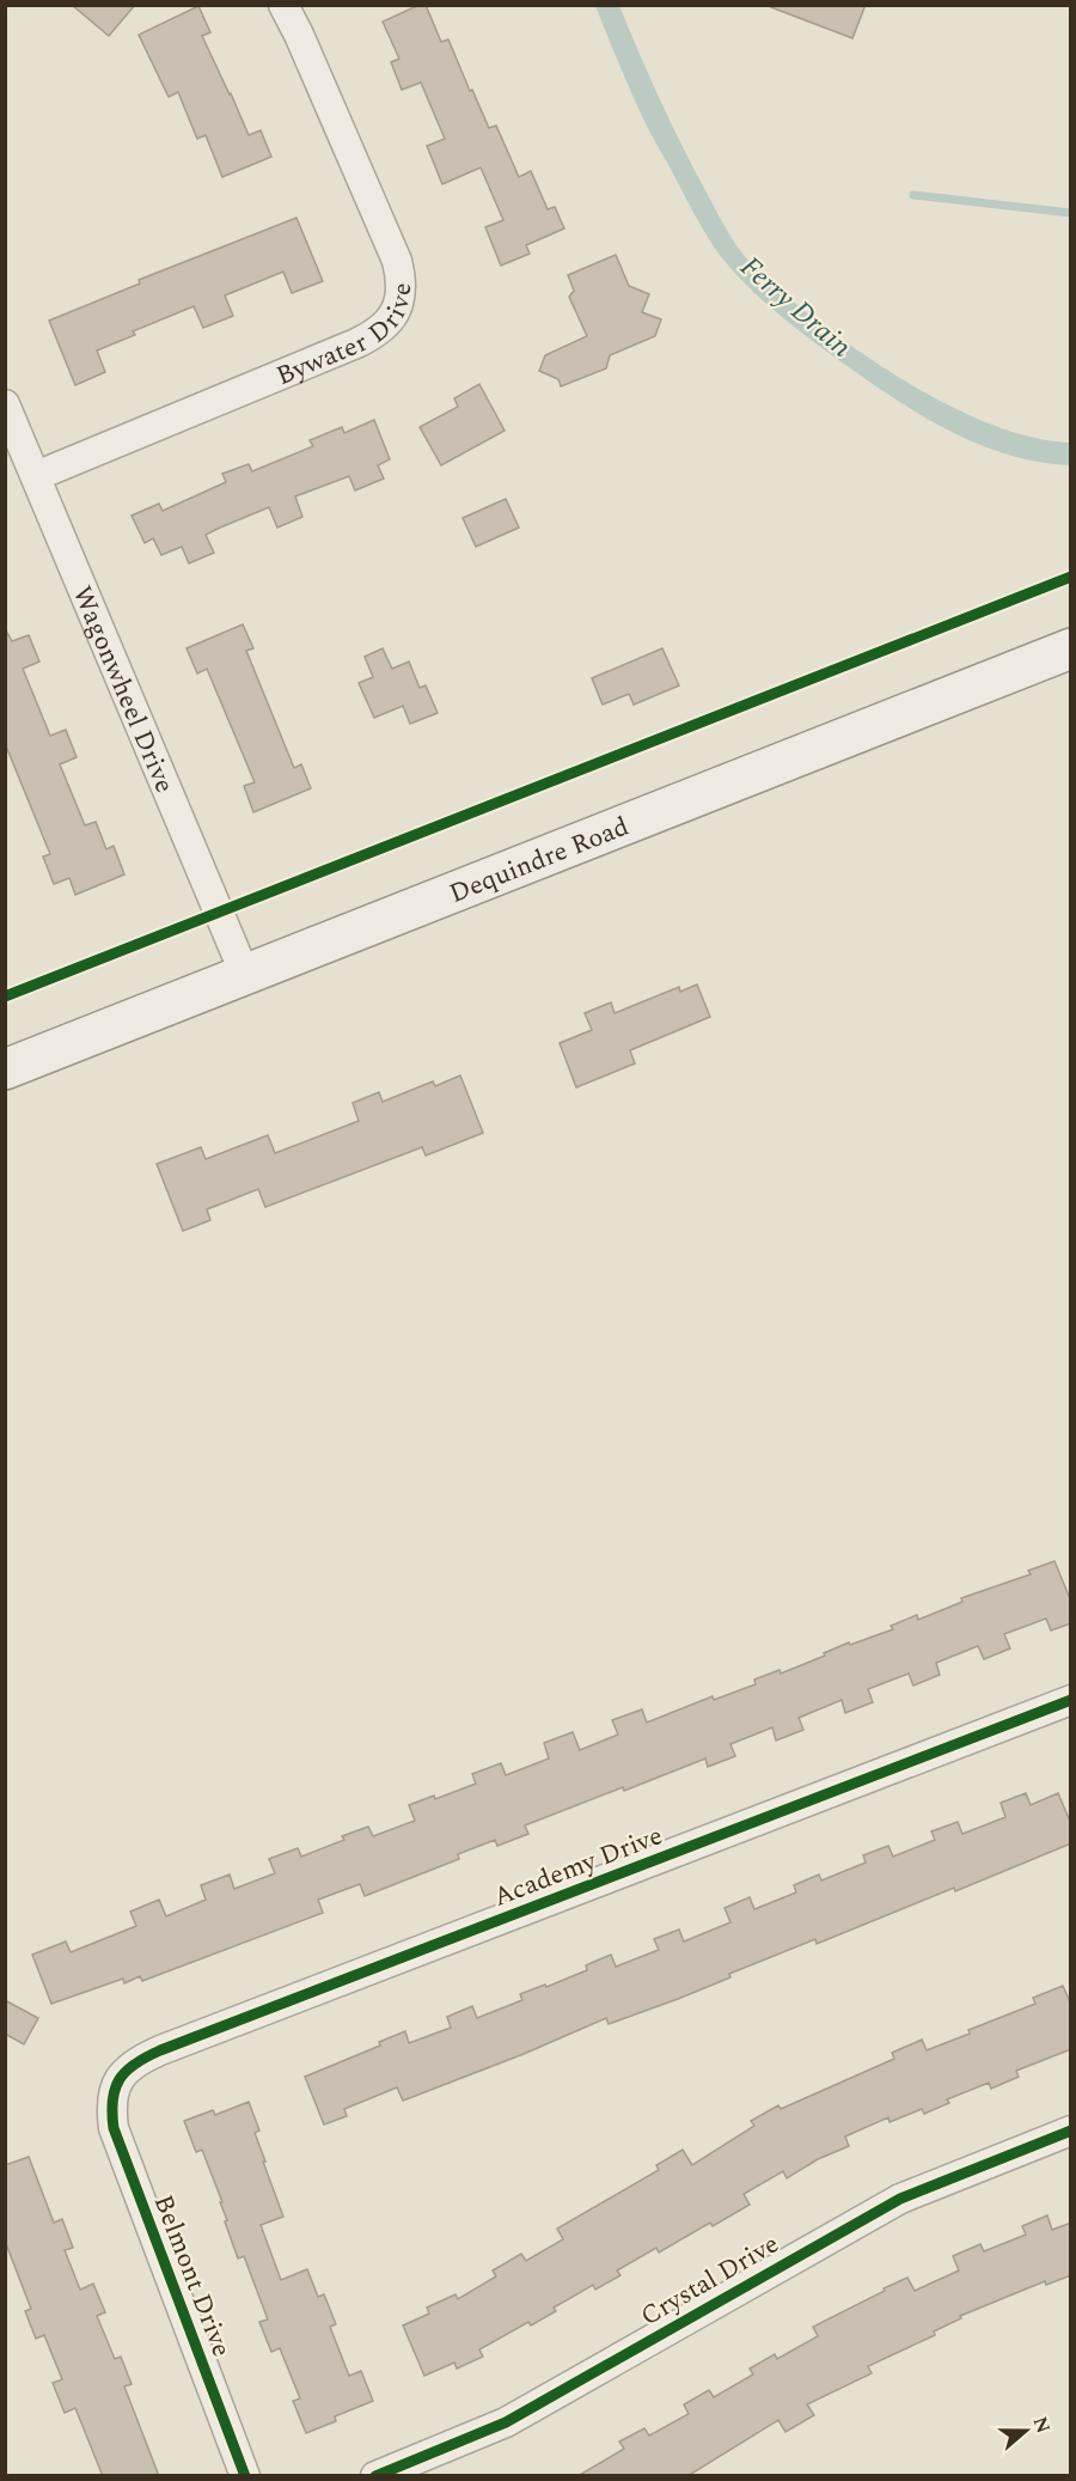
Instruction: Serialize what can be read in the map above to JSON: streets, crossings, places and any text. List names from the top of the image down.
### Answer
{
  "streets": {
    "main road": ["Dequindre Road"],
    "street": [
      "Bywater Drive",
      "Wagonwheel Drive",
      "Academy Drive",
      "Belmont Drive",
      "Crystal Drive"
    ]
  },
  "crossings": [
    ["Bywater Drive", "Wagonwheel Drive"],
    ["Wagonwheel Drive", "Dequindre Road"],
    ["Academy Drive", "Belmont Drive"]
  ],
  "water": ["Ferry Drain"],
  "north": "right"
}
